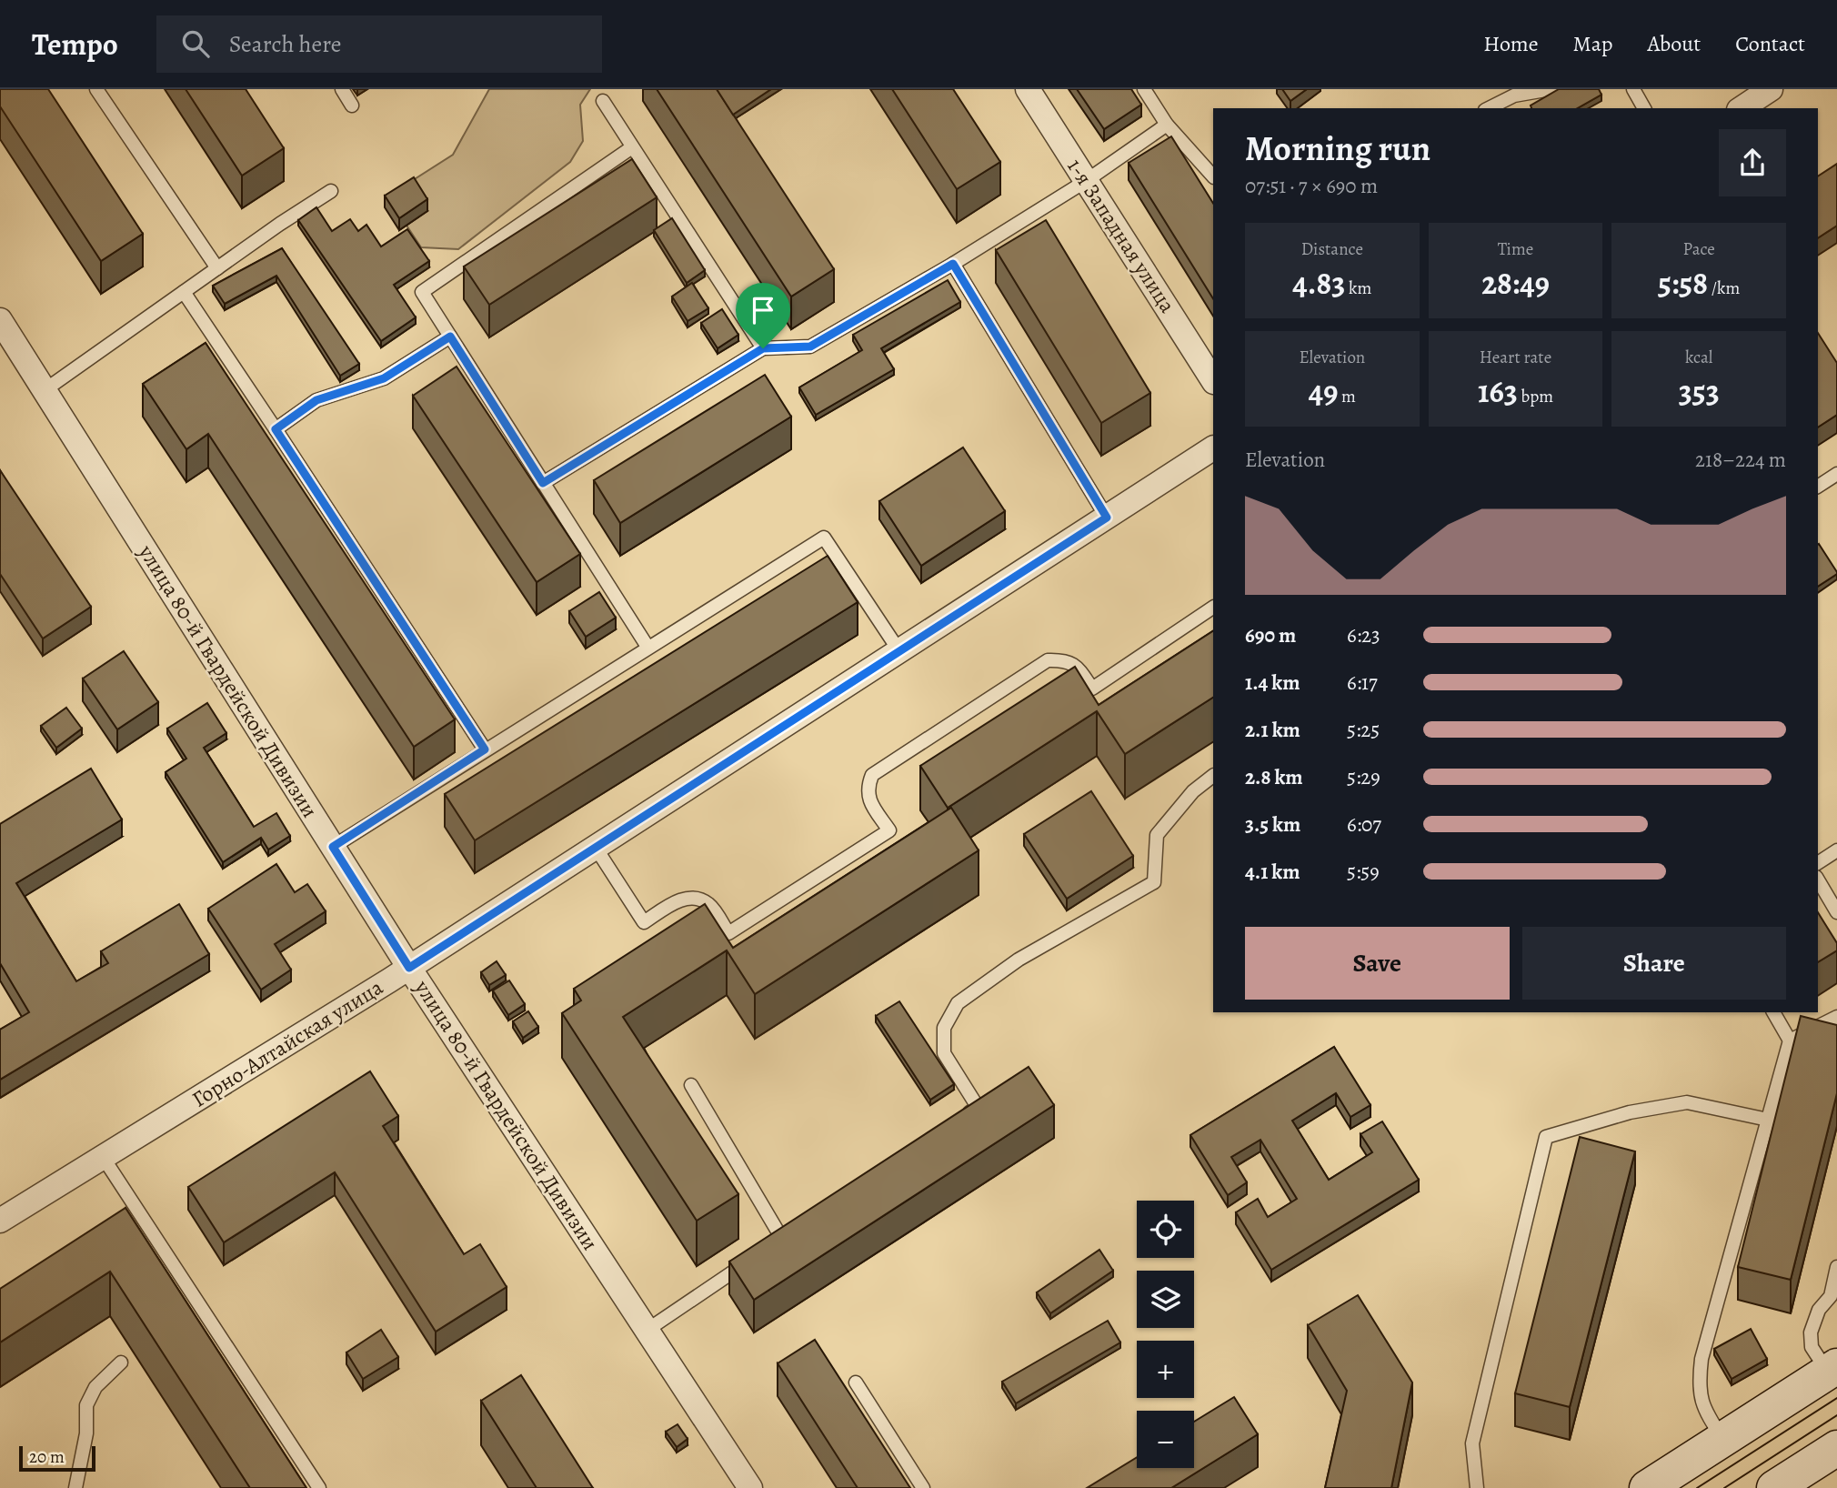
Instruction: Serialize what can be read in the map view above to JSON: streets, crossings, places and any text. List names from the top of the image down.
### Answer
{
  "streets": {
    "street": ["1-я Западная улица", "улица 80-й Гвардейской Дивизии", "Горно-Алтайская улица"]
  },
  "crossings": [
    ["улица 80-й Гвардейской Дивизии", "Горно-Алтайская улица"]
  ],
  "scale_bar": "20 m",
  "page": {
    "header": "Tempo",
    "search": "Search here",
    "nav": [
      "Home",
      "Map",
      "About",
      "Contact"
    ],
    "heading": ["Morning run", "07:51 · 7 × 690 m"],
    "stats": [
      ["Distance", "4.83 km"],
      ["Time", "28:49"],
      ["Pace", "5:58 /km"],
      ["Elevation", "49 m"],
      ["Heart rate", "163 bpm"],
      ["kcal", "353"]
    ],
    "chart": ["Elevation", "218–224 m"],
    "list": [
      {
        "name": "690 m",
        "note": "6:23"
      },
      {
        "name": "1.4 km",
        "note": "6:17"
      },
      {
        "name": "2.1 km",
        "note": "5:25"
      },
      {
        "name": "2.8 km",
        "note": "5:29"
      },
      {
        "name": "3.5 km",
        "note": "6:07"
      },
      {
        "name": "4.1 km",
        "note": "5:59"
      }
    ],
    "buttons": ["Save", "Share"],
    "map_buttons": ["+", "−"],
    "scale": "20 m"
  }
}
